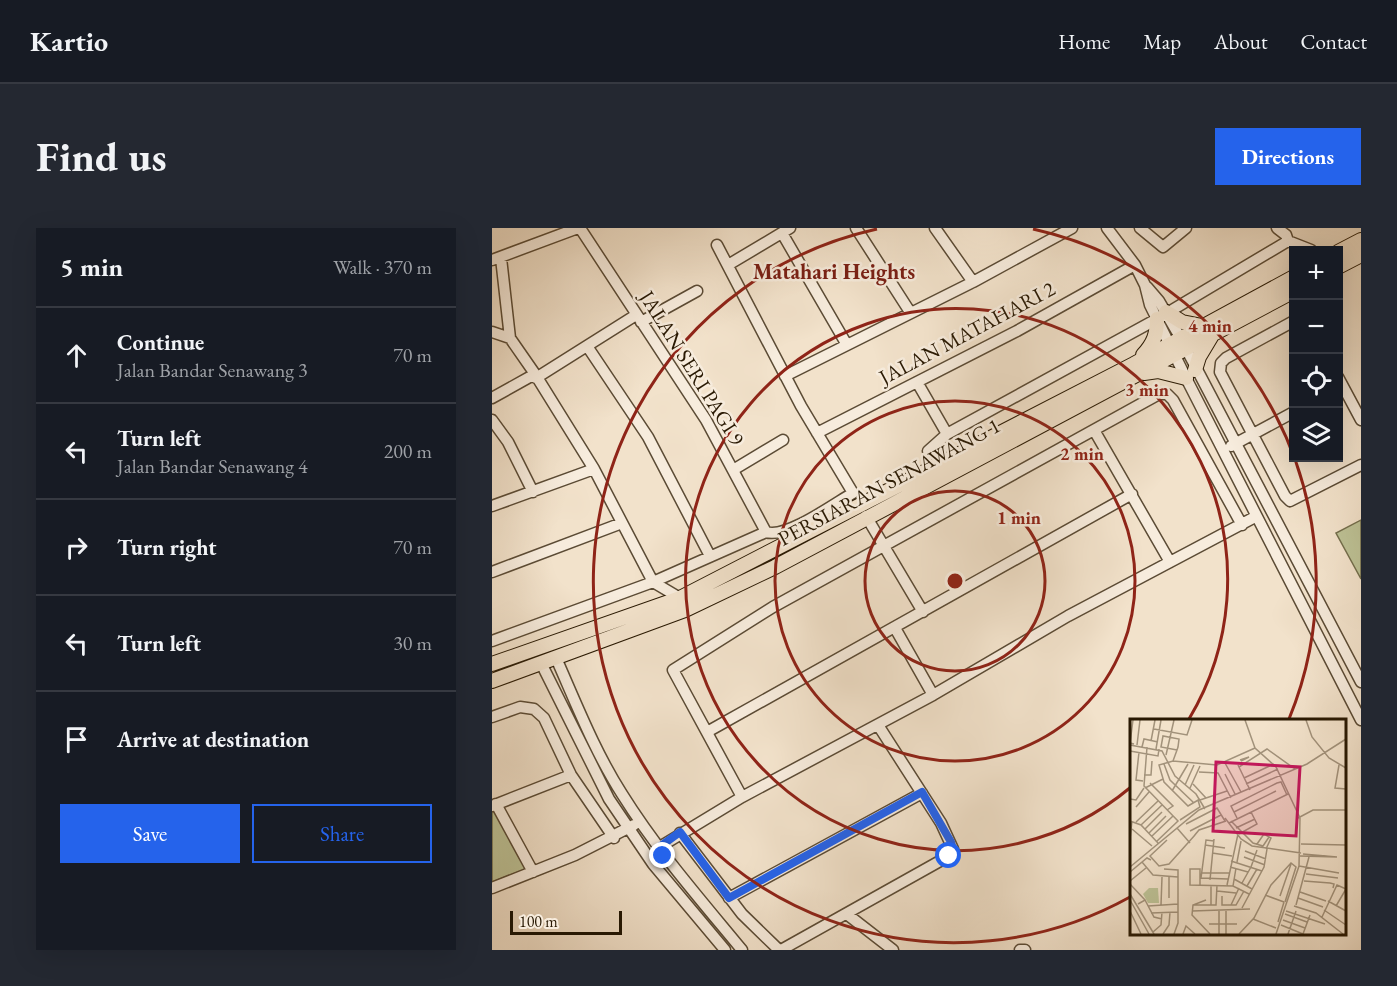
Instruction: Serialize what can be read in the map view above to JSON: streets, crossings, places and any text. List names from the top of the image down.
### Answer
{
  "streets": {
    "main road": ["PERSIARAN SENAWANG 1"],
    "street": ["JALAN MATAHARI 2", "JALAN SERI PAGI 9"]
  },
  "districts": ["Matahari Heights"],
  "scale_bar": "100 m",
  "page": {
    "header": "Kartio",
    "nav": [
      "Home",
      "Map",
      "About",
      "Contact"
    ],
    "buttons": [
      "Directions",
      ["Save", "Share"]
    ],
    "title": "Find us",
    "heading": ["5 min", "Walk · 370 m"],
    "map_buttons": ["+", "−"],
    "list": [
      ["Continue", "Jalan Bandar Senawang 3", "70 m"],
      ["Turn left", "Jalan Bandar Senawang 4", "200 m"],
      ["Turn right", "70 m"],
      ["Turn left", "30 m"],
      "Arrive at destination"
    ],
    "scale": "100 m"
  },
  "rings": [
    "4 min",
    "3 min",
    "2 min",
    "1 min"
  ]
}
